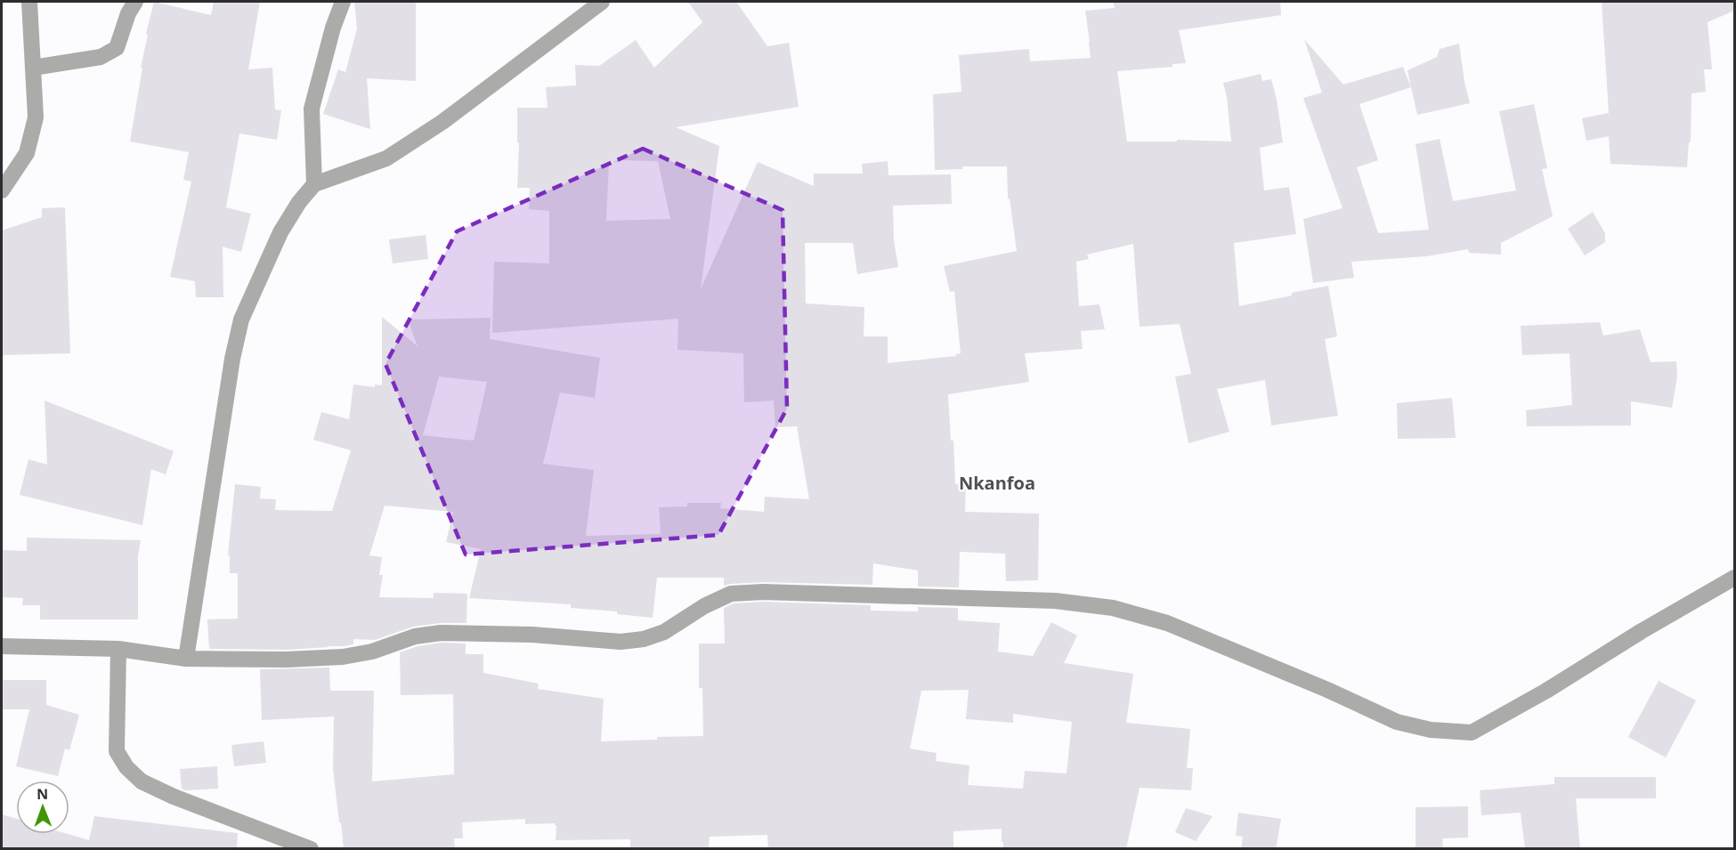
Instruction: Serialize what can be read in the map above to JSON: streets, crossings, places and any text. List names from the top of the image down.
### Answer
{
  "districts": ["Nkanfoa"],
  "north": "top"
}
